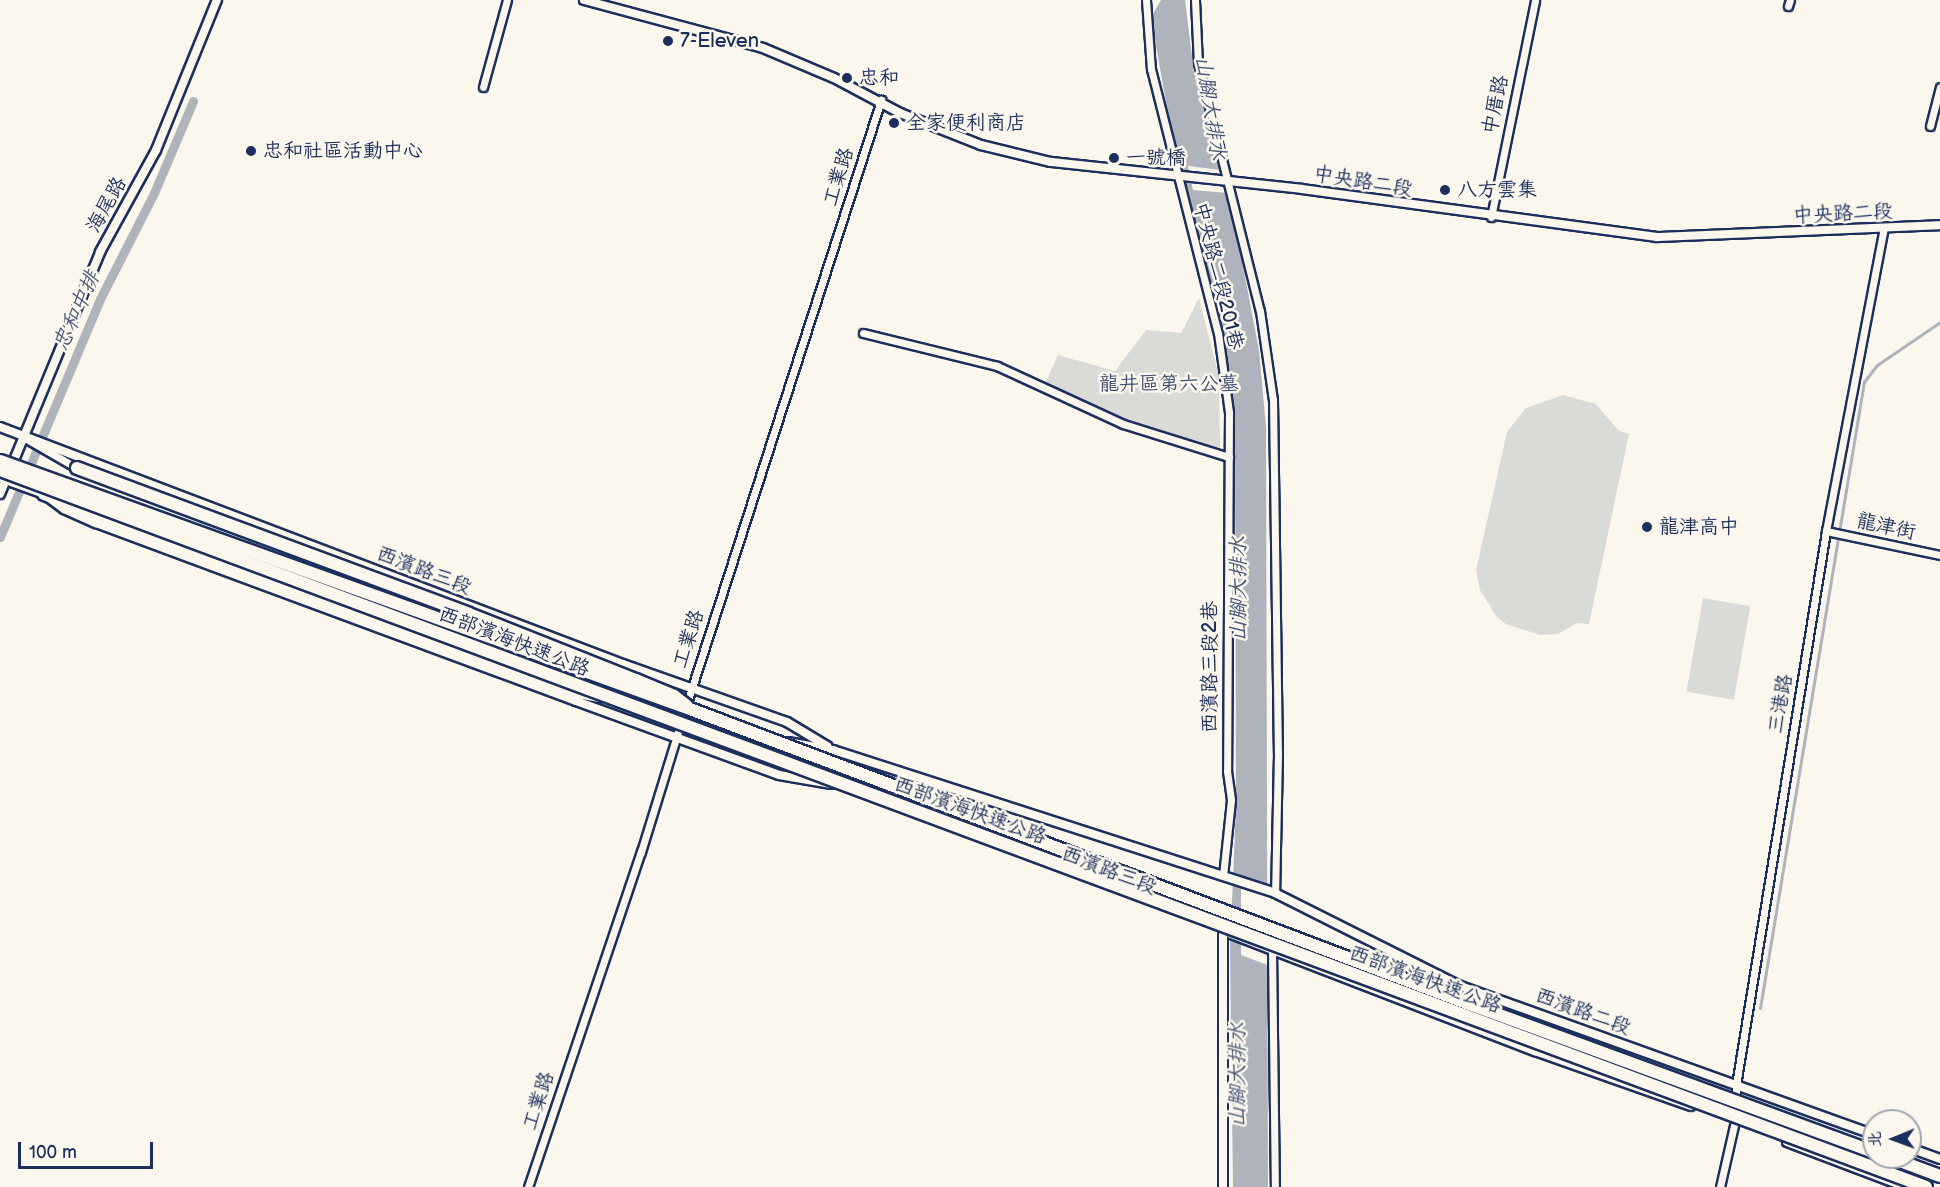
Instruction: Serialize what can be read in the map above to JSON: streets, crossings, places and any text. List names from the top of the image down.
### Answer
{
  "streets": {
    "highway": ["西部濱海快速公路"],
    "street": [
      "中厝路",
      "工業路",
      "中央路二段",
      "海尾路",
      "中央路二段201巷",
      "龍津街",
      "西濱路三段",
      "西濱路三段2巷",
      "三港路",
      "西濱路二段"
    ]
  },
  "crossings": [
    ["中厝路", "中央路二段"],
    ["工業路", "中央路二段"],
    ["工業路", "西濱路三段"],
    ["工業路", "西部濱海快速公路"],
    ["中央路二段", "中央路二段201巷"],
    ["中央路二段", "三港路"],
    ["海尾路", "西濱路三段"],
    ["海尾路", "西部濱海快速公路"],
    ["中央路二段201巷", "西濱路三段2巷"],
    ["龍津街", "三港路"],
    ["西濱路三段", "西部濱海快速公路"],
    ["西濱路三段", "西濱路三段2巷"],
    ["西濱路三段", "西濱路二段"],
    ["西濱路三段2巷", "西濱路二段"],
    ["三港路", "西濱路二段"]
  ],
  "water": ["山腳大排水", "忠和中排"],
  "parks": ["龍井區第六公墓"],
  "places": [
    "7-Eleven",
    "忠和",
    "全家便利商店",
    "忠和社區活動中心",
    "一號橋",
    "八方雲集",
    "龍津高中"
  ],
  "scale_bar": "100 m",
  "north": "left"
}
